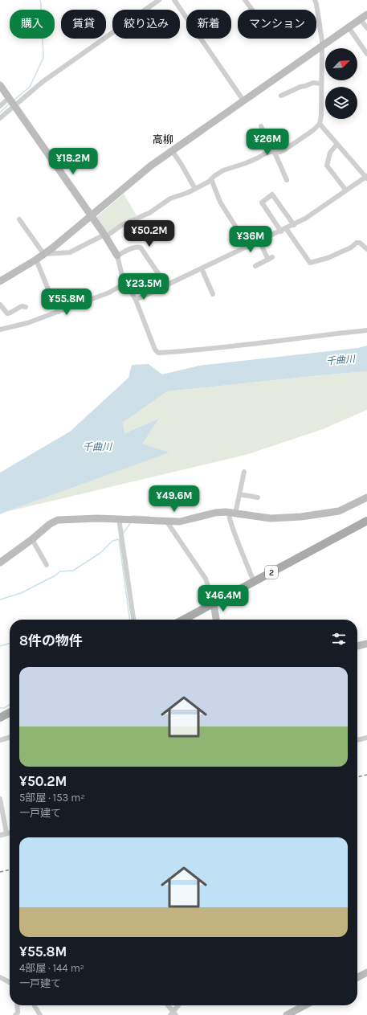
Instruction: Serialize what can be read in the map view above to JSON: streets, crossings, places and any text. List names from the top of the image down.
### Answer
{
  "streets": {
    "main road": ["2"]
  },
  "districts": ["高柳"],
  "water": ["千曲川"],
  "north": "top right",
  "page": {
    "chip": [
      "購入",
      "賃貸",
      "絞り込み",
      "新着",
      "マンション"
    ],
    "price": [
      "¥26M",
      "¥18.2M",
      "¥50.2M",
      "¥36M",
      "¥23.5M",
      "¥55.8M",
      "¥49.6M",
      "¥46.4M"
    ],
    "heading": "8件の物件",
    "list": [
      {
        "name": "¥50.2M",
        "note": "5部屋 · 153 m² · 一戸建て"
      },
      {
        "name": "¥55.8M",
        "note": "4部屋 · 144 m² · 一戸建て"
      }
    ]
  }
}
